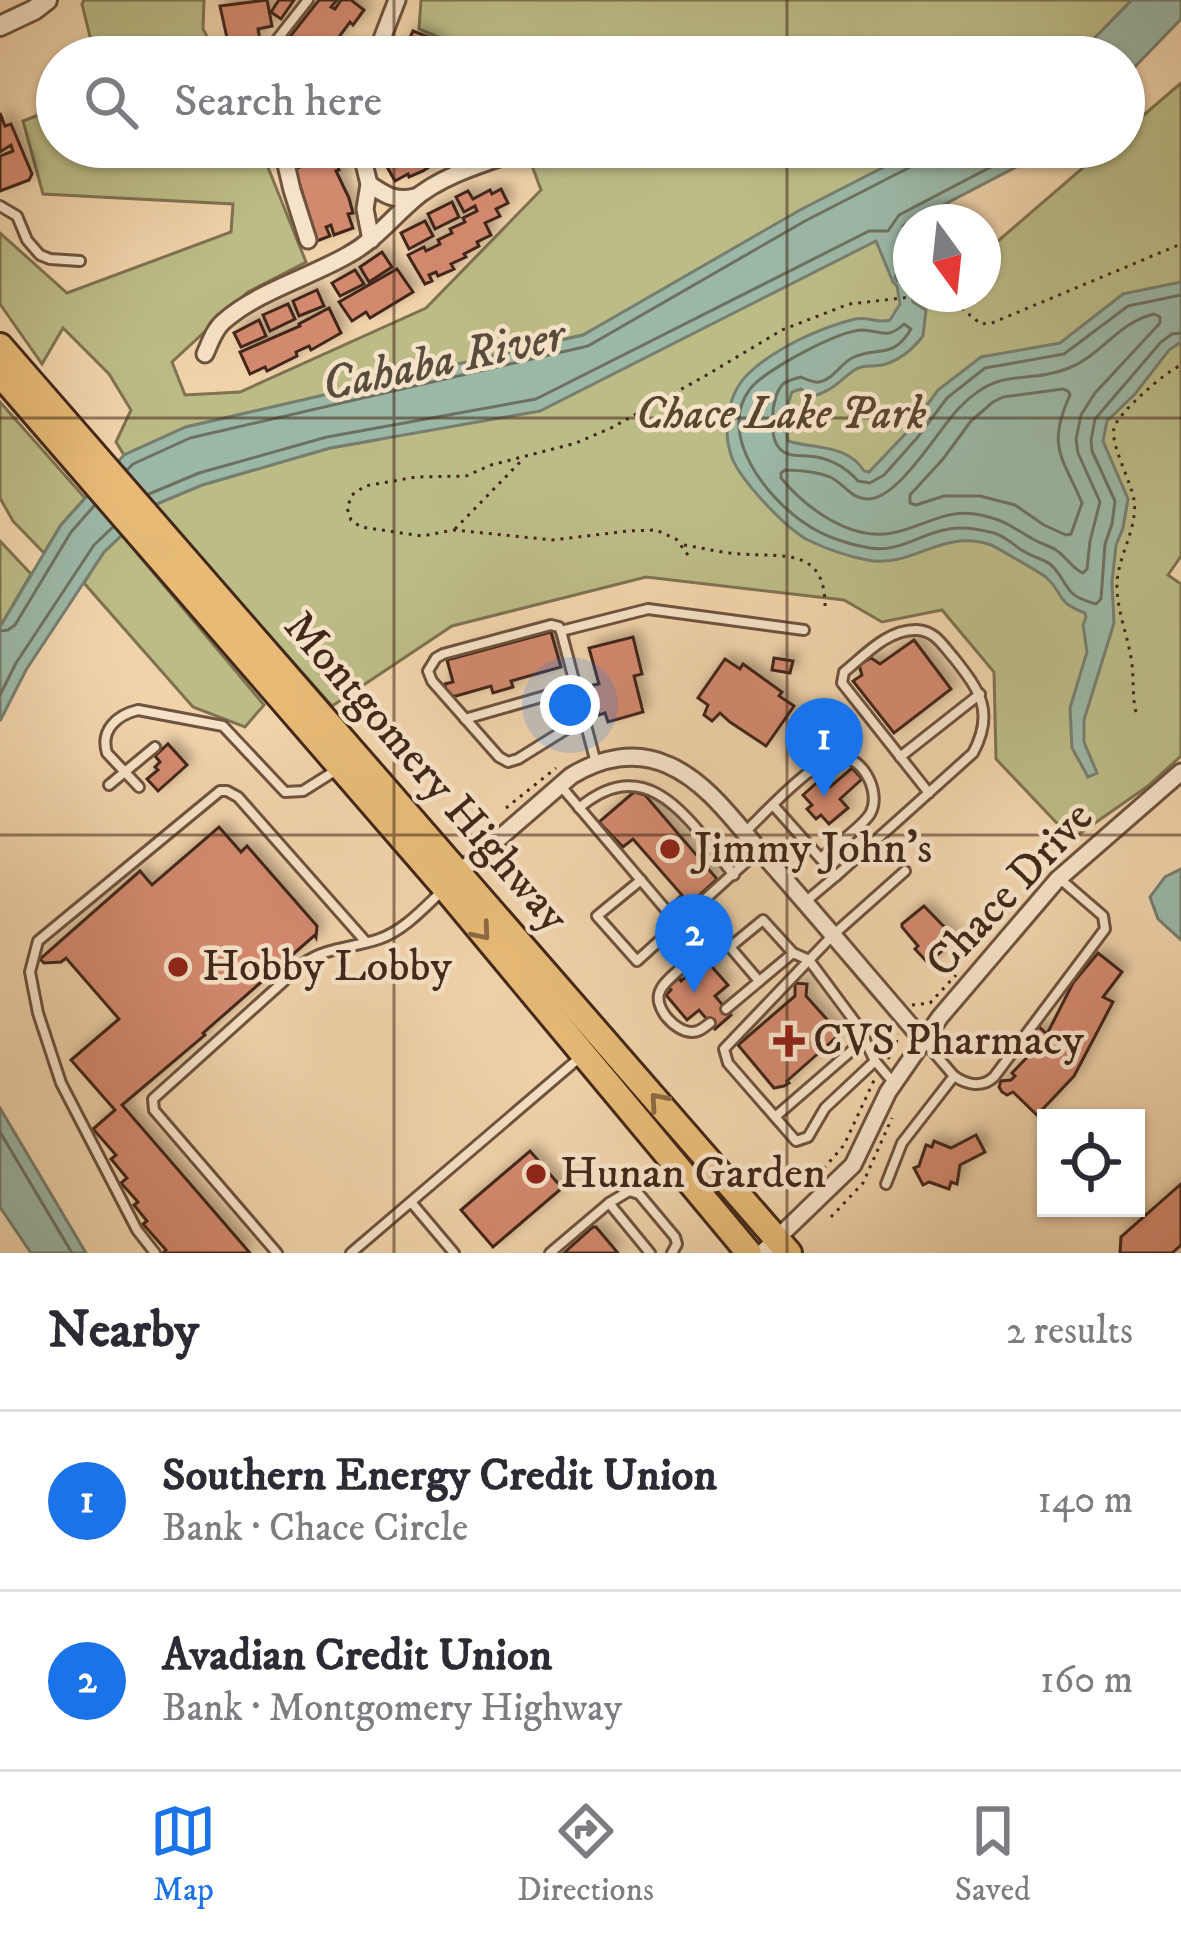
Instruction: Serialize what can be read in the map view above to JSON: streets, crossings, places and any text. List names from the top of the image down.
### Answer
{
  "streets": {
    "main road": ["Montgomery Highway"],
    "street": ["Chace Drive"]
  },
  "crossings": [
    ["Montgomery Highway", "Chace Drive"]
  ],
  "water": ["Cahaba River"],
  "parks": ["Chace Lake Park"],
  "places": {
    "other": ["Jimmy John's", "Hobby Lobby", "Hunan Garden"],
    "health": ["CVS Pharmacy"]
  },
  "north": "bottom",
  "page": {
    "search": "Search here",
    "pins": ["1", "2"],
    "heading": ["Nearby", "2 results"],
    "list": [
      {
        "mark": "1",
        "name": "Southern Energy Credit Union",
        "note": "Bank · Chace Circle",
        "value": "140 m"
      },
      {
        "mark": "2",
        "name": "Avadian Credit Union",
        "note": "Bank · Montgomery Highway",
        "value": "160 m"
      }
    ],
    "nav": ["Map", "Directions", "Saved"]
  }
}
